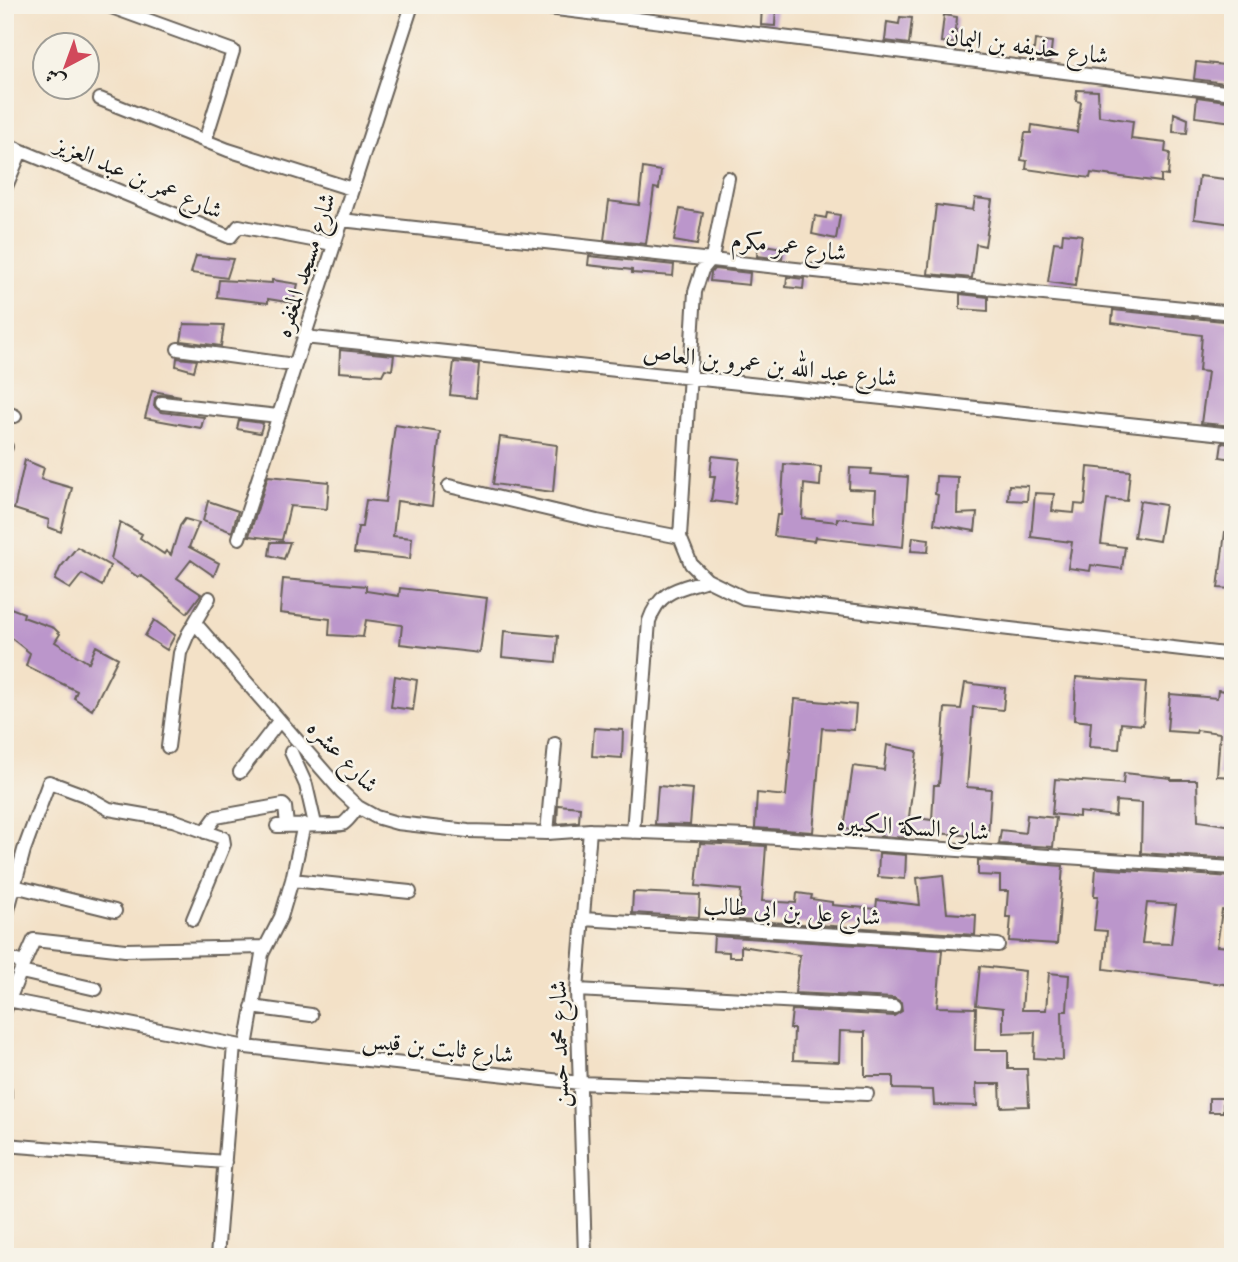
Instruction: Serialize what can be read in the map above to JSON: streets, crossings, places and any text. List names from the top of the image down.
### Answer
{
  "streets": {
    "street": [
      "شارع حذيفه بن اليمان",
      "شارع عمر بن عبد العزيز",
      "شارع عمر مكرم",
      "شارع مسجد المغفره",
      "شارع عبد الله بن عمرو بن العاص",
      "شارع عشره",
      "شارع السكة الكبيره",
      "شارع على بن ابى طالب",
      "شارع محمد حسن",
      "شارع ثابت بن قيس"
    ]
  },
  "crossings": [
    ["شارع عمر بن عبد العزيز", "شارع مسجد المغفره"],
    ["شارع عمر مكرم", "شارع مسجد المغفره"],
    ["شارع مسجد المغفره", "شارع عبد الله بن عمرو بن العاص"],
    ["شارع عشره", "شارع السكة الكبيره"],
    ["شارع عشره", "شارع محمد حسن"],
    ["شارع السكة الكبيره", "شارع محمد حسن"],
    ["شارع على بن ابى طالب", "شارع محمد حسن"],
    ["شارع محمد حسن", "شارع ثابت بن قيس"]
  ],
  "north": "bottom left"
}
